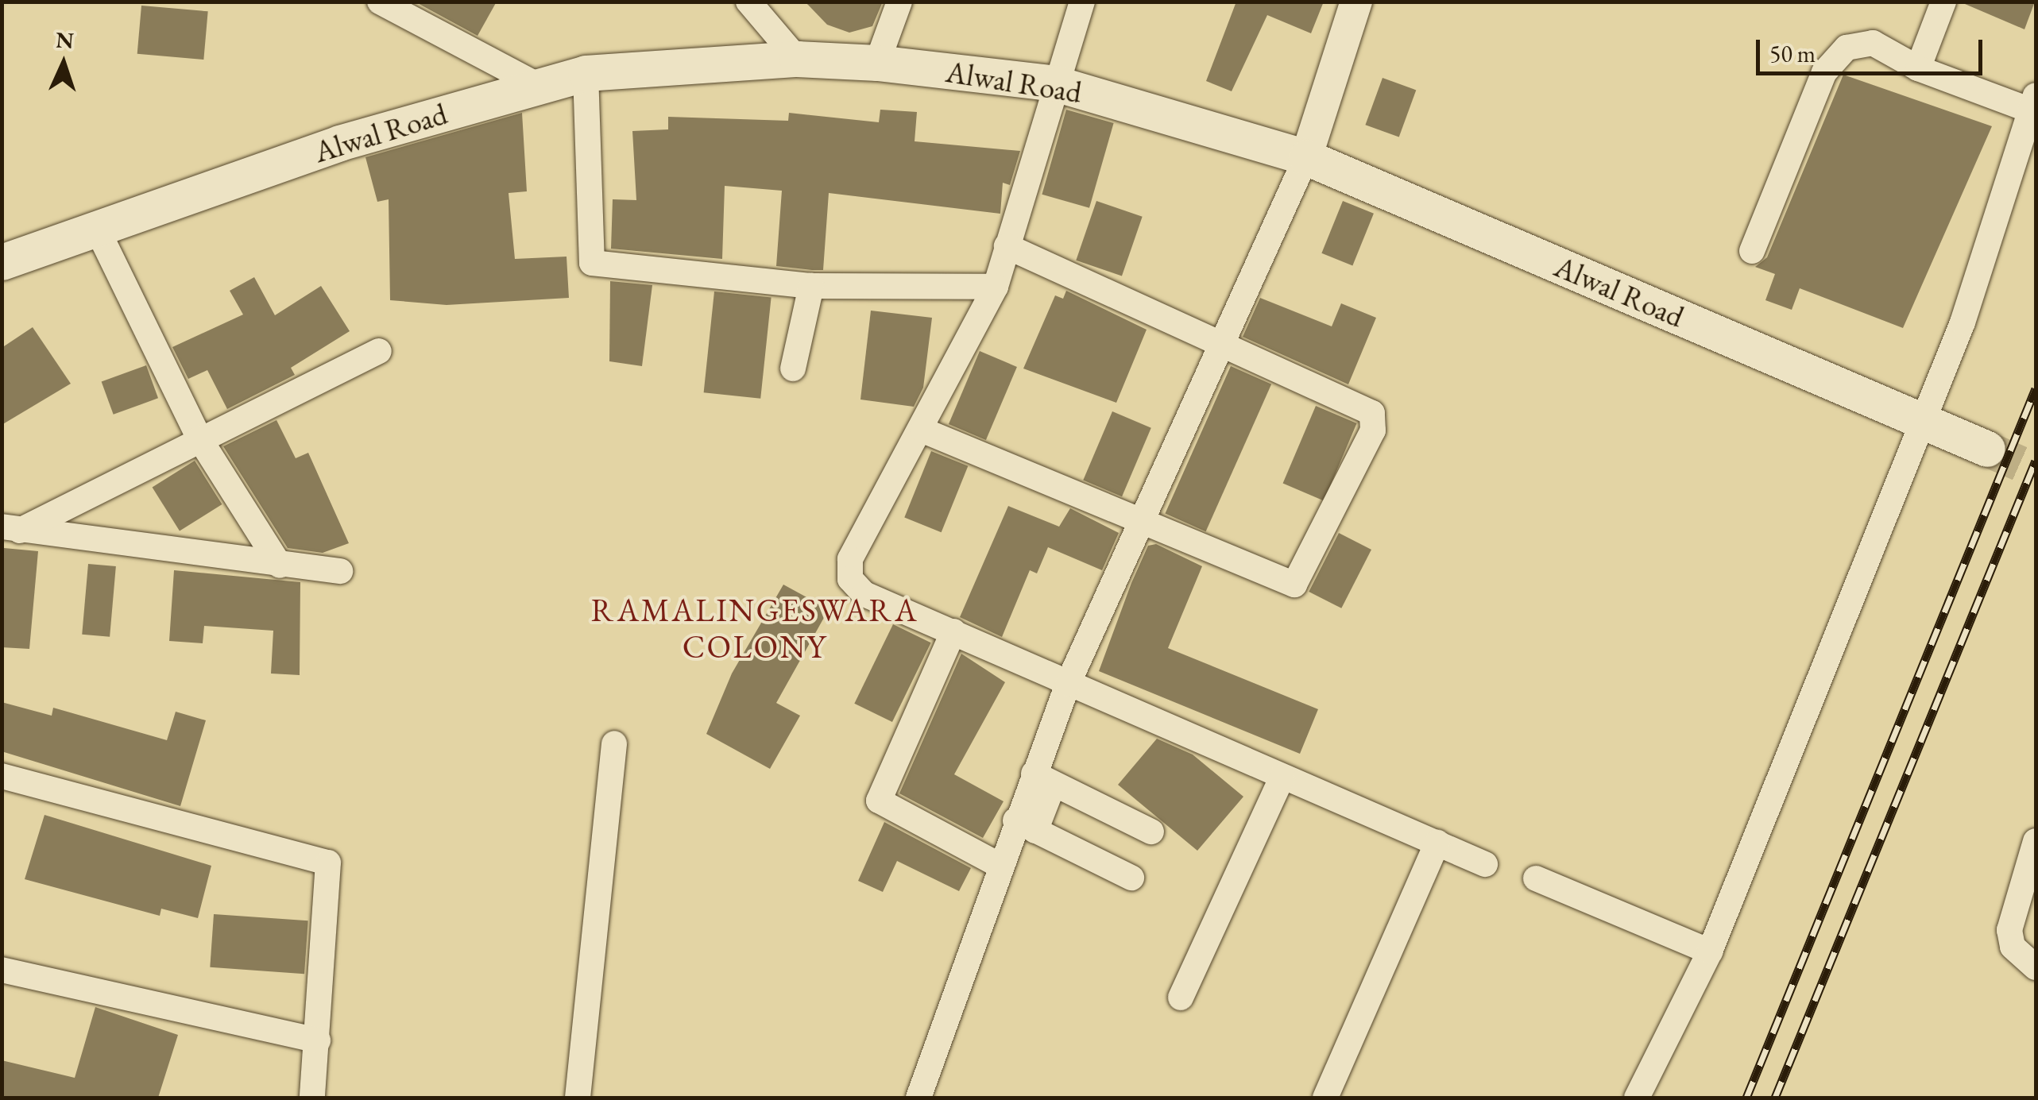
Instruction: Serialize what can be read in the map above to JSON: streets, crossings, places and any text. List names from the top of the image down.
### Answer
{
  "streets": {
    "main road": ["Alwal Road"]
  },
  "districts": ["RAMALINGESWARA COLONY"],
  "scale_bar": "50 m",
  "north": "top"
}
